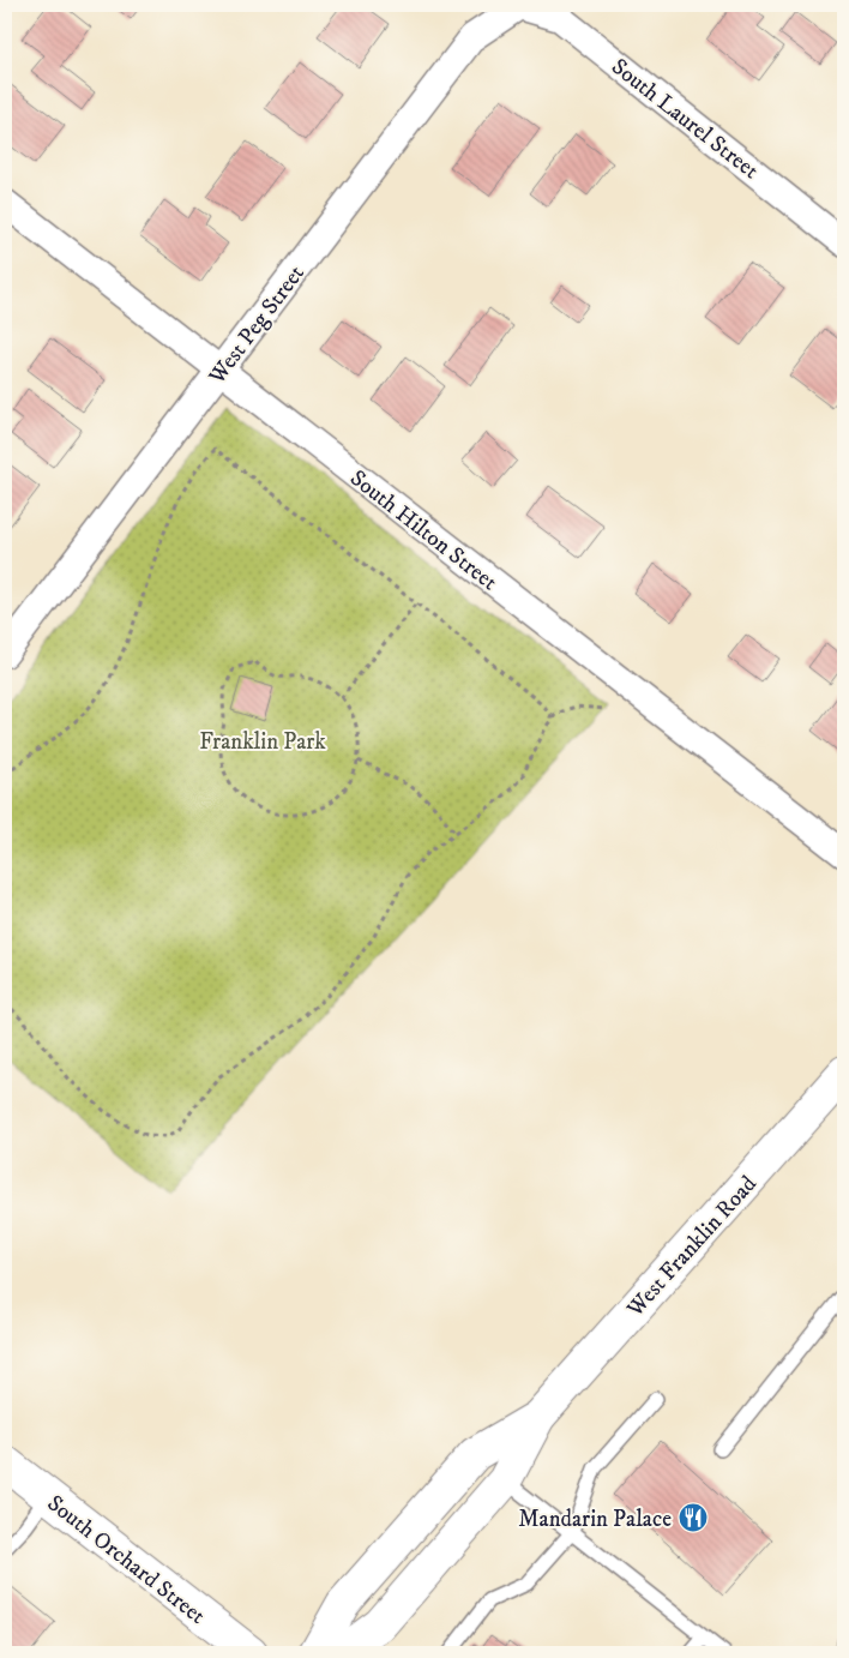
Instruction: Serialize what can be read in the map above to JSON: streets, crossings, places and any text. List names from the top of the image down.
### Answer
{
  "streets": {
    "street": [
      "South Laurel Street",
      "West Peg Street",
      "South Hilton Street",
      "West Franklin Road",
      "South Orchard Street"
    ]
  },
  "crossings": [
    ["South Laurel Street", "West Peg Street"],
    ["West Peg Street", "South Hilton Street"]
  ],
  "parks": ["Franklin Park"],
  "places": {
    "restaurant": ["Mandarin Palace"]
  }
}
